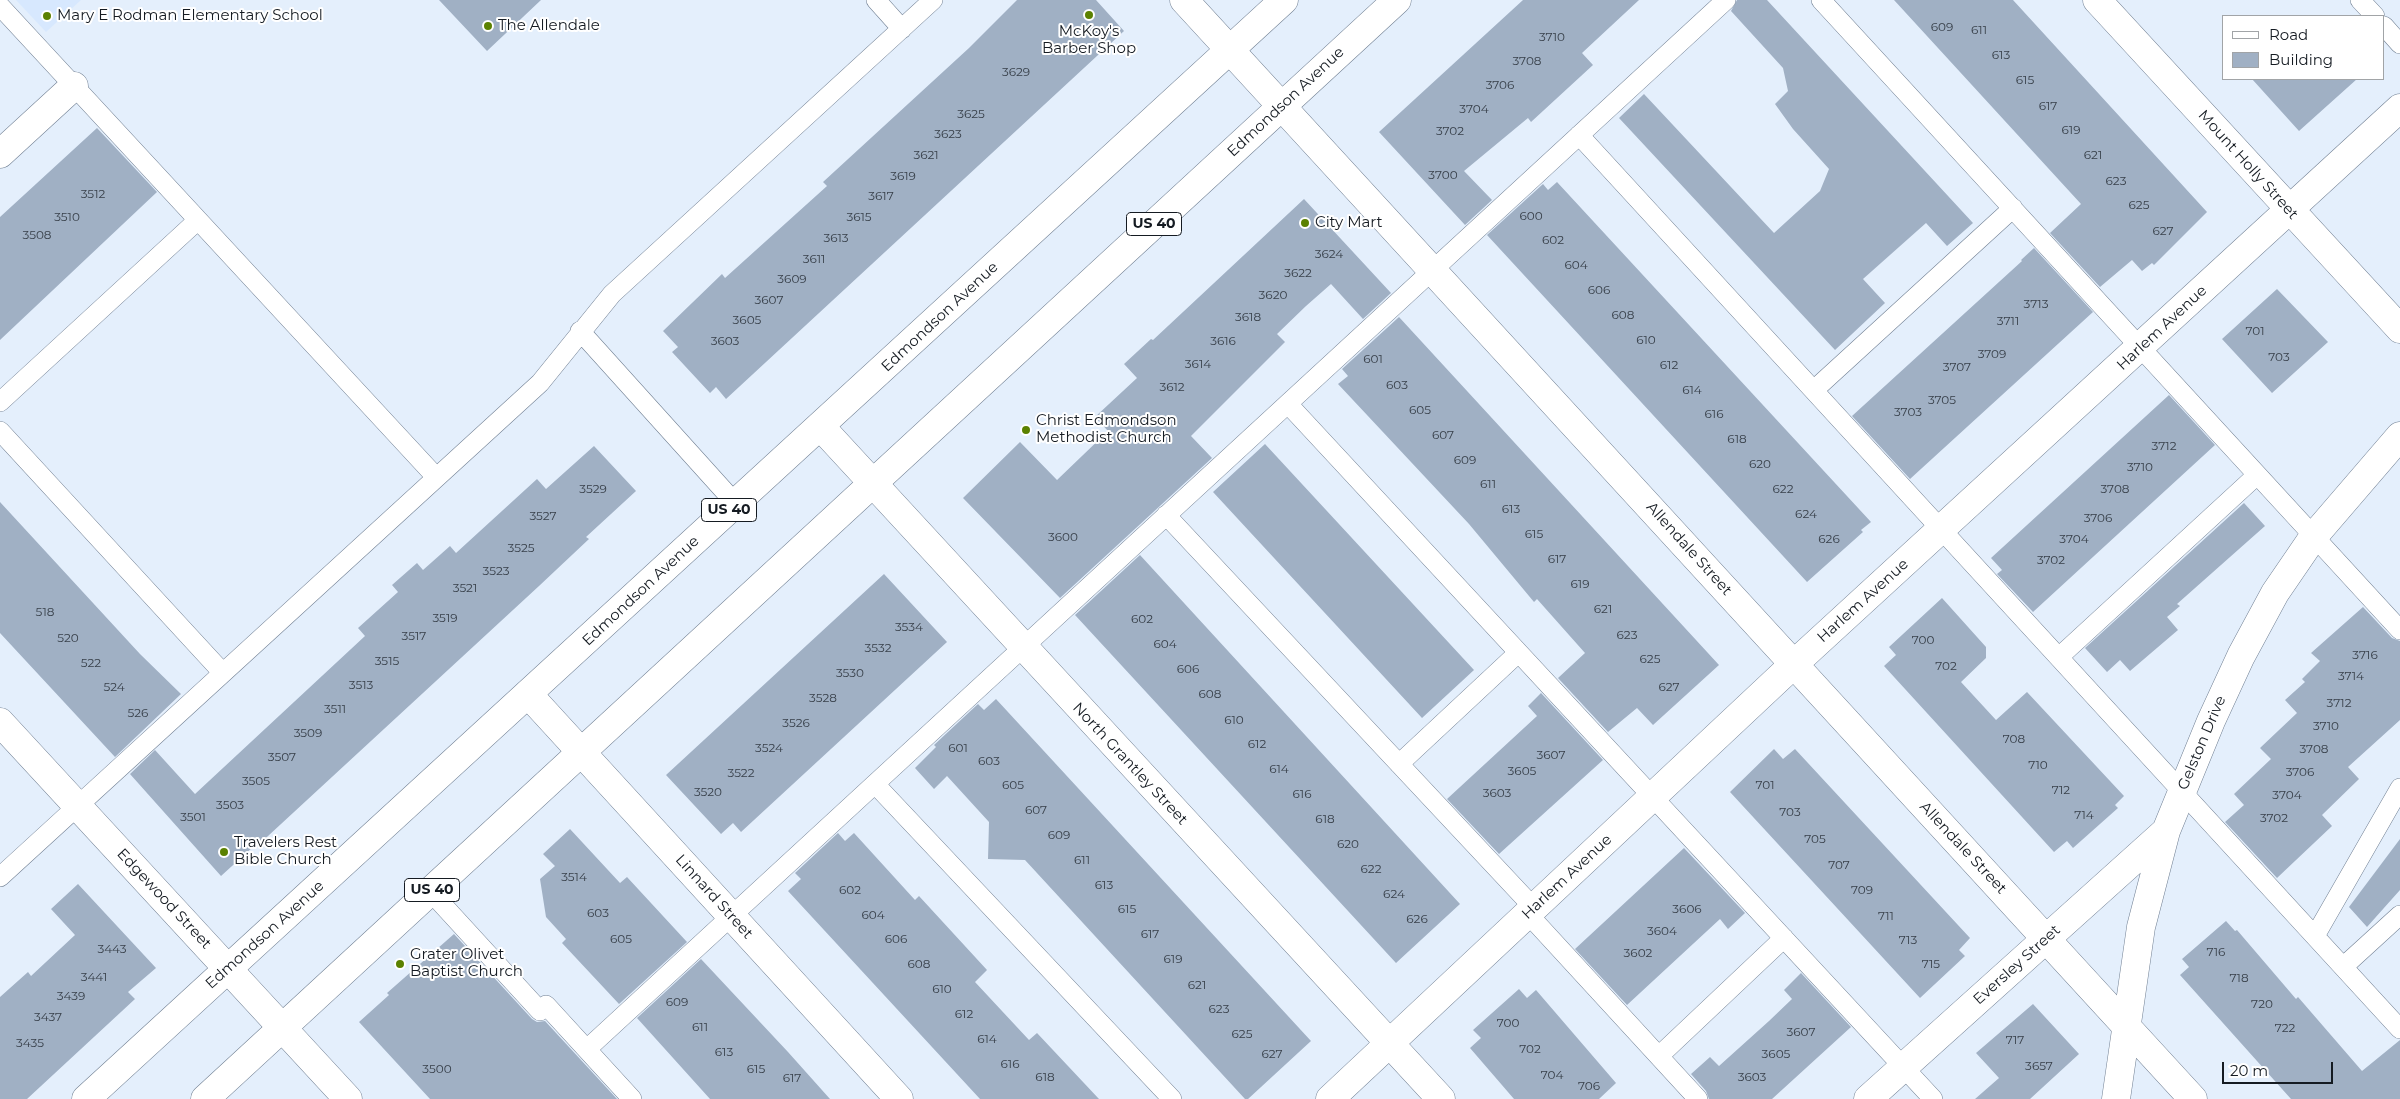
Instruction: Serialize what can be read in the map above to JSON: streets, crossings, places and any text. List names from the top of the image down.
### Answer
{
  "streets": {
    "street": [
      "Edmondson Avenue",
      "Mount Holly Street",
      "US 40",
      "Harlem Avenue",
      "Allendale Street",
      "Gelston Drive",
      "North Grantley Street",
      "Linnard Street",
      "Edgewood Street",
      "Eversley Street"
    ]
  },
  "crossings": [
    ["Edmondson Avenue", "Allendale Street"],
    ["Edmondson Avenue", "North Grantley Street"],
    ["Edmondson Avenue", "Linnard Street"],
    ["Edmondson Avenue", "Edgewood Street"],
    ["Mount Holly Street", "Harlem Avenue"],
    ["Harlem Avenue", "Allendale Street"],
    ["Harlem Avenue", "North Grantley Street"],
    ["Allendale Street", "Gelston Drive"],
    ["Allendale Street", "Eversley Street"],
    ["Gelston Drive", "Eversley Street"]
  ],
  "places": [
    "McKoy's Barber Shop",
    "Mary E Rodman Elementary School",
    "The Allendale",
    "City Mart",
    "Christ Edmondson Methodist Church",
    "Travelers Rest Bible Church",
    "Grater Olivet Baptist Church"
  ],
  "house_numbers": [
    "609",
    "611",
    "3710",
    "613",
    "3708",
    "3629",
    "615",
    "3706",
    "617",
    "3704",
    "3625",
    "619",
    "3702",
    "3623",
    "3621",
    "621",
    "3700",
    "3619",
    "623",
    "3512",
    "3617",
    "625",
    "600",
    "3510",
    "3615",
    "627",
    "3508",
    "3613",
    "602",
    "3624",
    "3611",
    "604",
    "3622",
    "3609",
    "606",
    "3620",
    "3607",
    "3713",
    "608",
    "3618",
    "3605",
    "3711",
    "701",
    "610",
    "3603",
    "3616",
    "3709",
    "703",
    "601",
    "3614",
    "612",
    "3707",
    "603",
    "3612",
    "614",
    "3705",
    "605",
    "3703",
    "616",
    "607",
    "618",
    "3712",
    "609",
    "620",
    "3710",
    "611",
    "3529",
    "622",
    "3708",
    "613",
    "624",
    "3527",
    "3706",
    "615",
    "3600",
    "626",
    "3704",
    "3525",
    "617",
    "3702",
    "3523",
    "619",
    "3521",
    "621",
    "518",
    "3519",
    "602",
    "3534",
    "623",
    "3517",
    "520",
    "700",
    "604",
    "3532",
    "3716",
    "625",
    "3515",
    "522",
    "702",
    "606",
    "3530",
    "3714",
    "3513",
    "524",
    "627",
    "608",
    "3528",
    "3712",
    "3511",
    "526",
    "610",
    "3526",
    "3710",
    "3509",
    "708",
    "612",
    "3524",
    "601",
    "3708",
    "3607",
    "3507",
    "603",
    "710",
    "614",
    "3605",
    "3706",
    "3522",
    "3505",
    "605",
    "701",
    "712",
    "3520",
    "3603",
    "616",
    "3704",
    "3503",
    "607",
    "703",
    "714",
    "3501",
    "3702",
    "618",
    "609",
    "705",
    "620",
    "611",
    "707",
    "622",
    "3514",
    "613",
    "602",
    "709",
    "624",
    "615",
    "3606",
    "603",
    "604",
    "711",
    "626",
    "3604",
    "617",
    "605",
    "606",
    "713",
    "3443",
    "716",
    "3602",
    "619",
    "608",
    "715",
    "3441",
    "718",
    "621",
    "610",
    "3439",
    "609",
    "720",
    "623",
    "612",
    "3437",
    "700",
    "611",
    "722",
    "3607",
    "625",
    "614",
    "717",
    "3435",
    "702",
    "613",
    "627",
    "3605",
    "616",
    "3657",
    "3500",
    "615",
    "704",
    "618",
    "3603",
    "617",
    "706"
  ],
  "legend": ["Road", "Building"],
  "scale_bar": "20 m"
}
